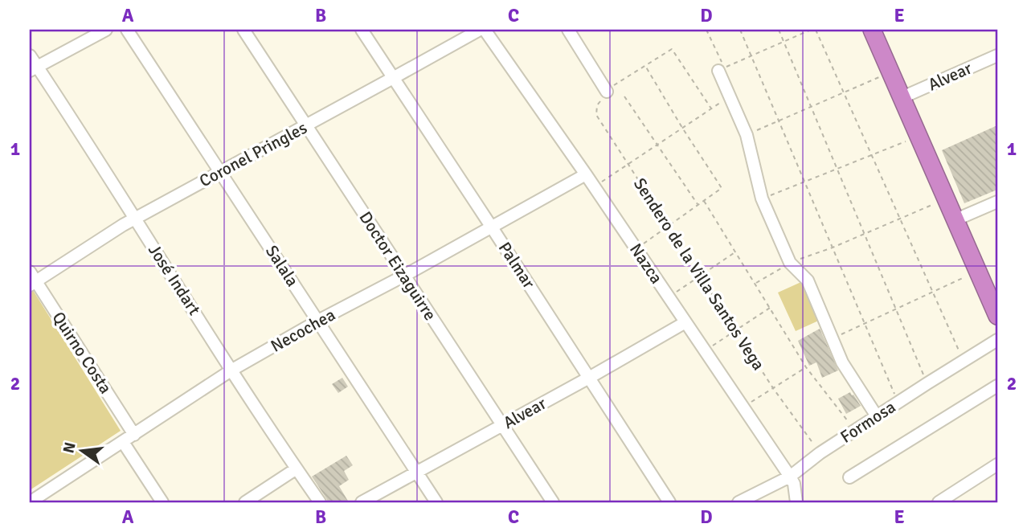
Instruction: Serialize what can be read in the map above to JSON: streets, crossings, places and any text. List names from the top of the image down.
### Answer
{
  "streets": {
    "street": [
      "Alvear",
      "Coronel Pringles",
      "Nazca",
      "Palmar",
      "Salala",
      "Doctor Eizaguirre",
      "José Indart",
      "Necochea",
      "Quirno Costa",
      "Formosa"
    ],
    "path": ["Sendero de la Villa Santos Vega"]
  },
  "crossings": [
    ["Alvear", "Nazca"],
    ["Alvear", "Palmar"],
    ["Alvear", "Salala"],
    ["Alvear", "Doctor Eizaguirre"],
    ["Coronel Pringles", "Palmar"],
    ["Coronel Pringles", "Salala"],
    ["Coronel Pringles", "Doctor Eizaguirre"],
    ["Coronel Pringles", "José Indart"],
    ["Coronel Pringles", "Quirno Costa"],
    ["Nazca", "Necochea"],
    ["Nazca", "Formosa"],
    ["Palmar", "Necochea"],
    ["Salala", "Necochea"],
    ["Doctor Eizaguirre", "Necochea"],
    ["Sendero de la Villa Santos Vega", "Formosa"],
    ["José Indart", "Necochea"],
    ["Necochea", "Quirno Costa"]
  ],
  "north": "left",
  "grid": {
    "columns": [
      "A",
      "B",
      "C",
      "D",
      "E"
    ],
    "rows": ["1", "2"]
  }
}
